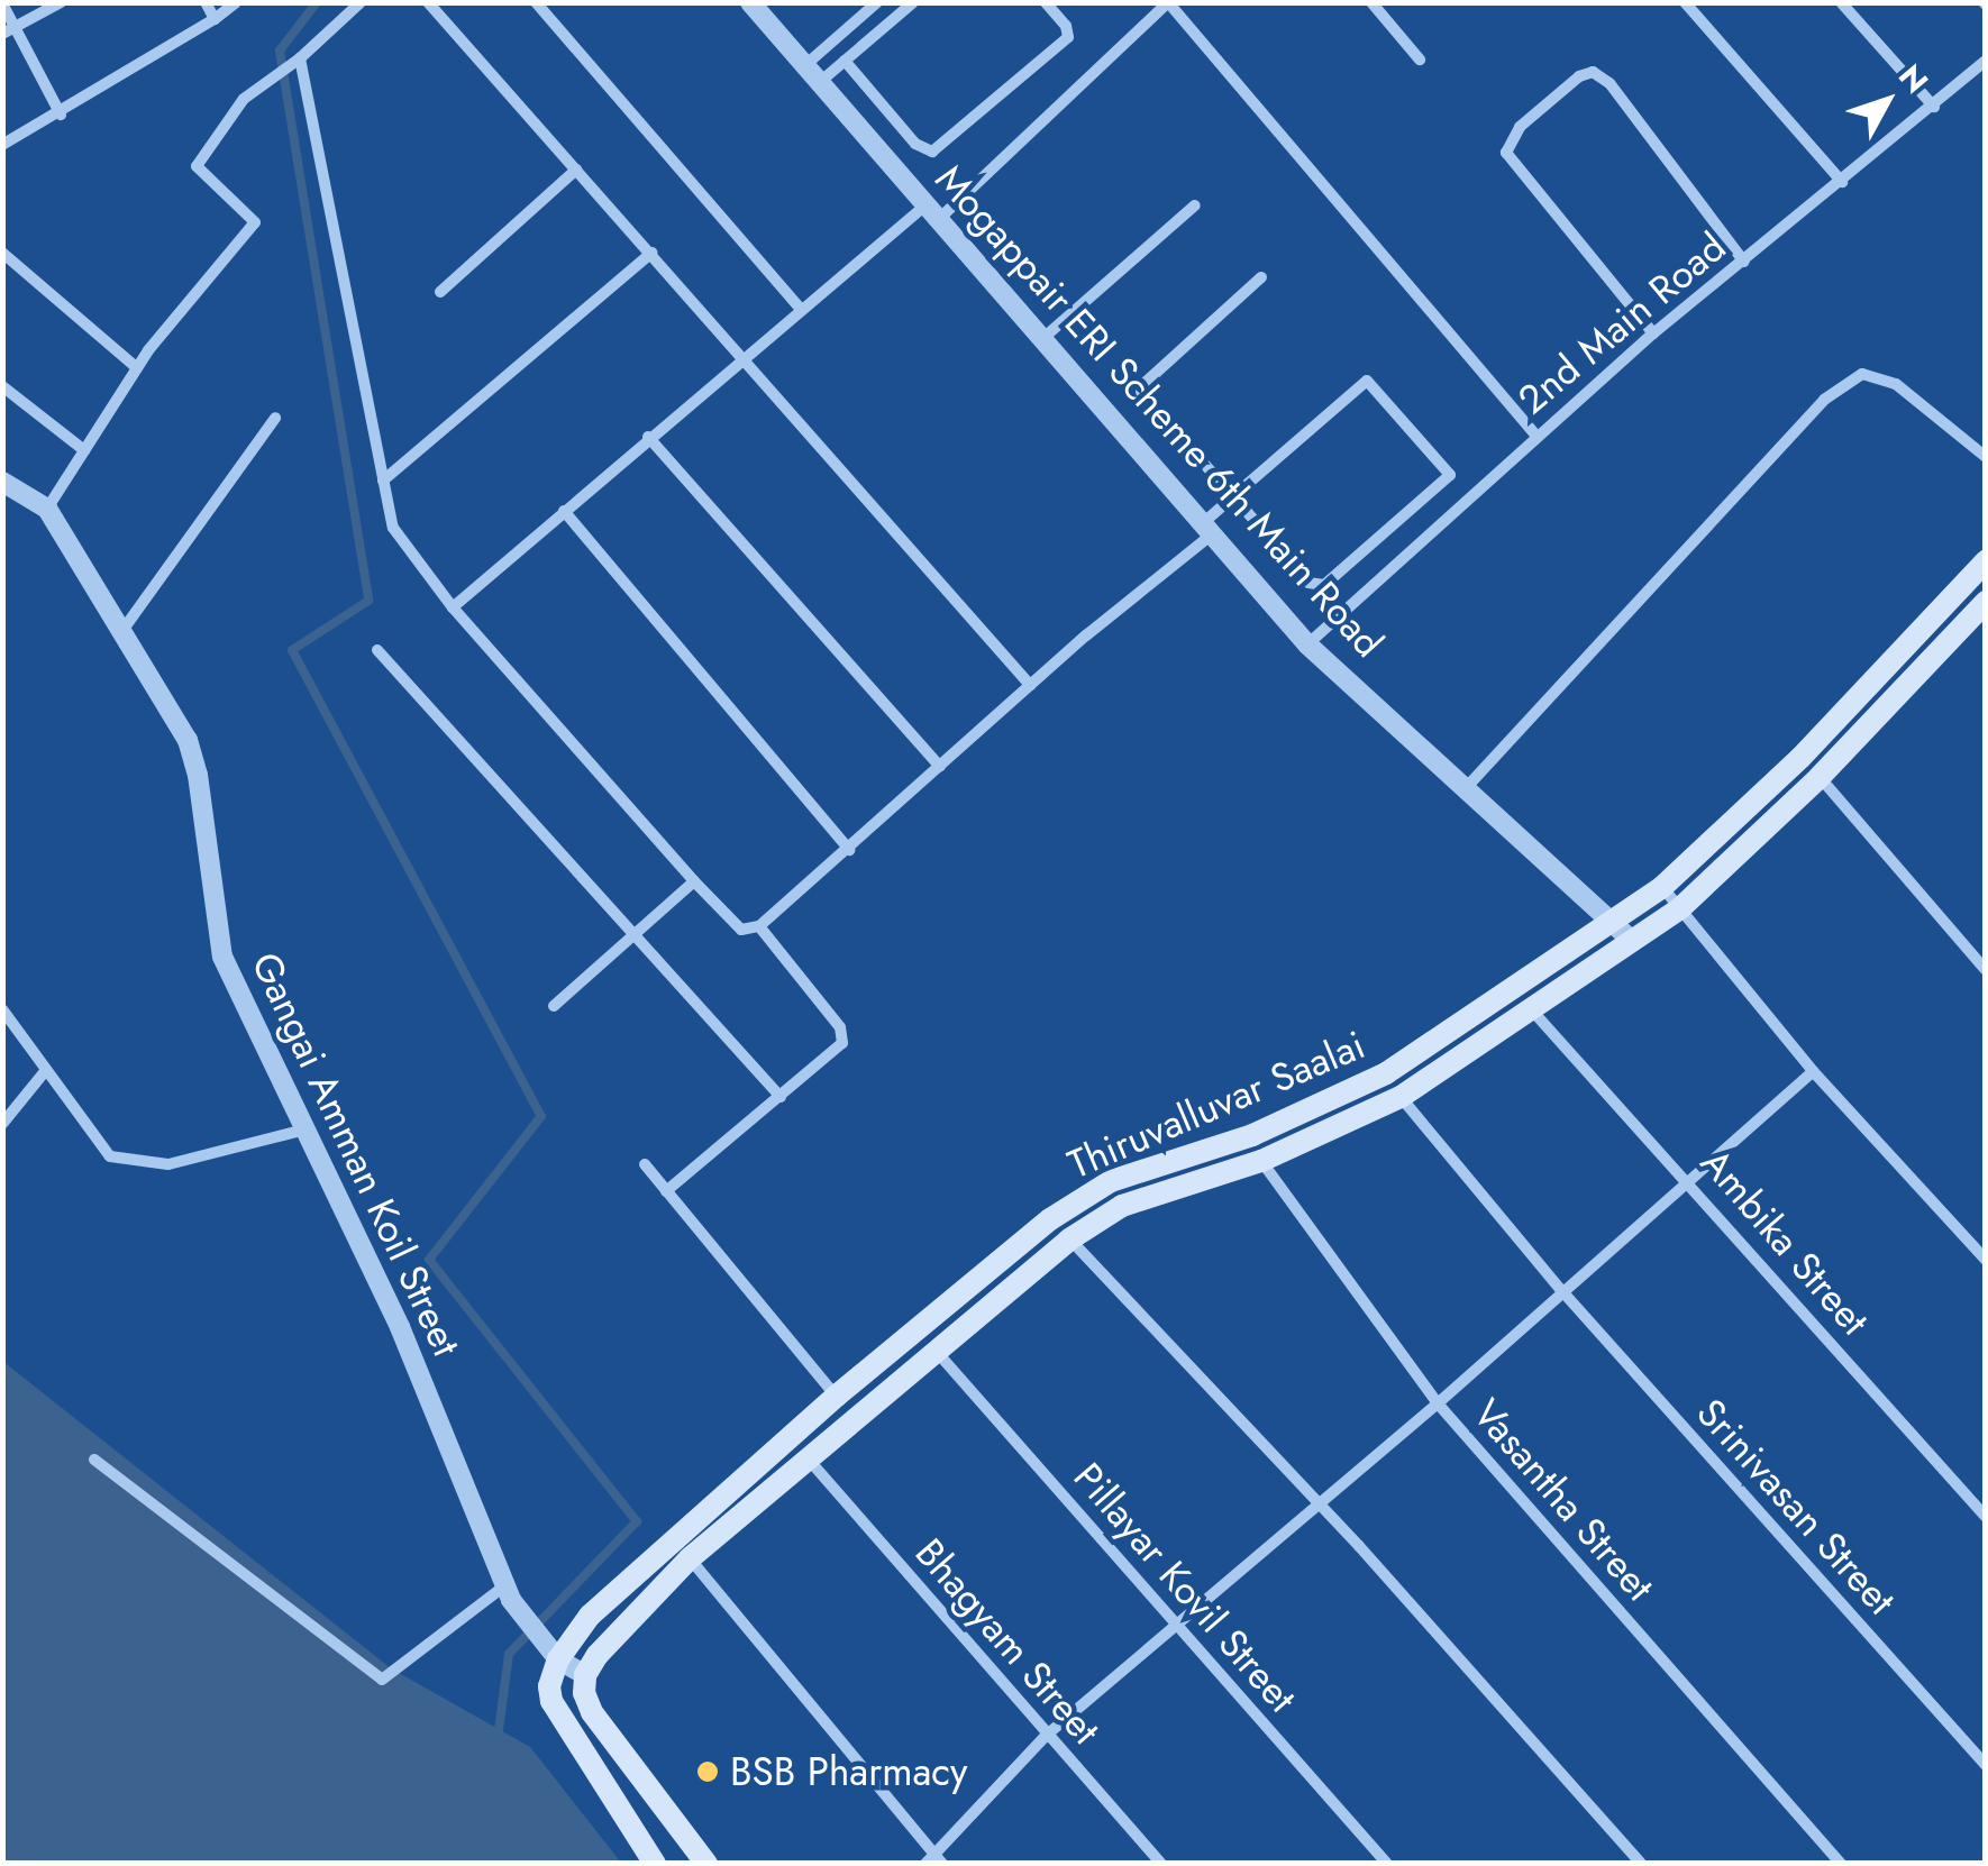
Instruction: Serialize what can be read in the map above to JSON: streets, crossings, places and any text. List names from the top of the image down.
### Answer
{
  "streets": {
    "main road": ["Thiruvalluvar Saalai"],
    "street": [
      "2nd Main Road",
      "Mogappair ERI Scheme 6th Main Road",
      "Gangai Amman Koil Street",
      "Ambika Street",
      "Vasantha Street",
      "Srinivasan Street",
      "Pillayar Kovil Street",
      "Bhagyam Street"
    ]
  },
  "crossings": [
    ["2nd Main Road", "Mogappair ERI Scheme 6th Main Road"],
    ["Mogappair ERI Scheme 6th Main Road", "Thiruvalluvar Saalai"],
    ["Thiruvalluvar Saalai", "Gangai Amman Koil Street"],
    ["Thiruvalluvar Saalai", "Ambika Street"],
    ["Thiruvalluvar Saalai", "Vasantha Street"],
    ["Thiruvalluvar Saalai", "Srinivasan Street"],
    ["Thiruvalluvar Saalai", "Pillayar Kovil Street"],
    ["Thiruvalluvar Saalai", "Bhagyam Street"]
  ],
  "places": ["BSB Pharmacy"],
  "north": "top right"
}
